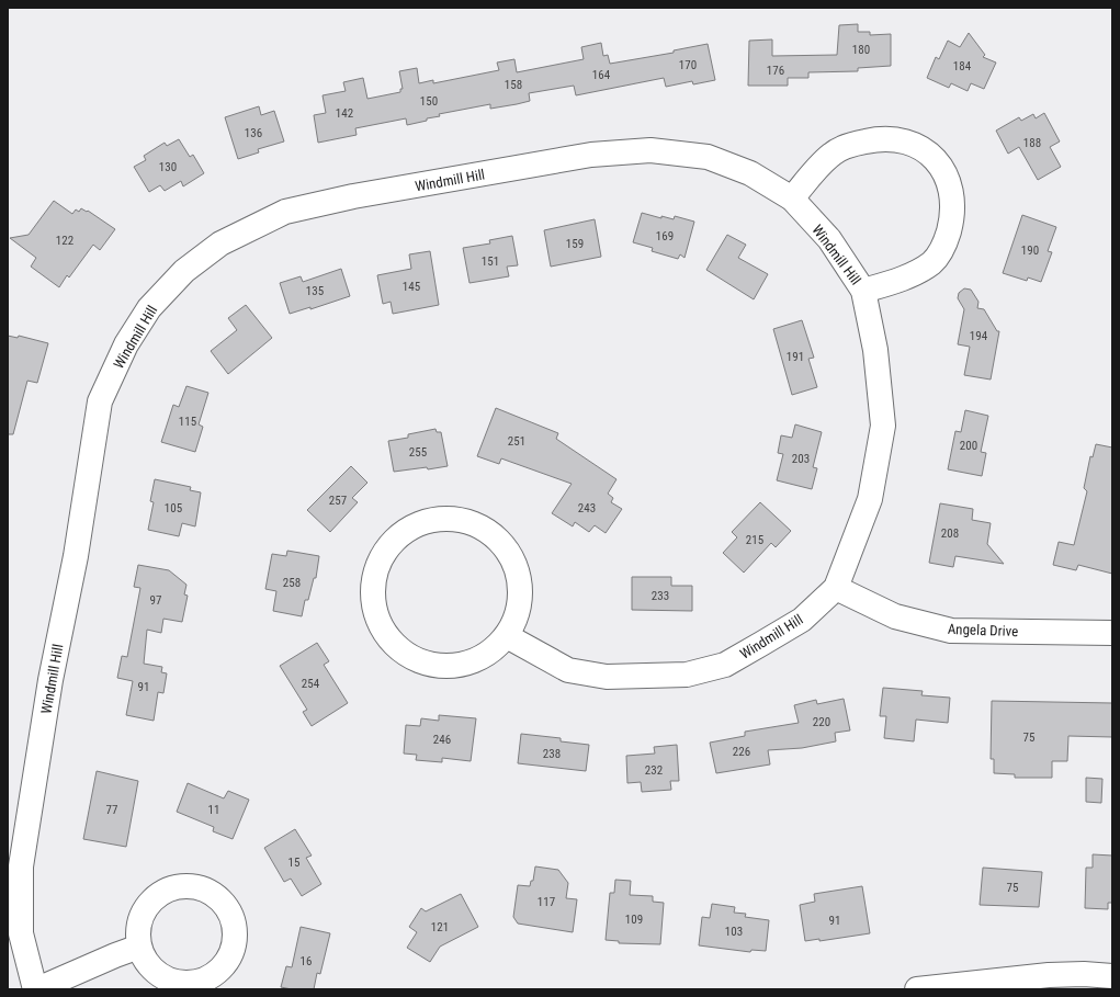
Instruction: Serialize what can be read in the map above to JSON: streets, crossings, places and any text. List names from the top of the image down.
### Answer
{
  "streets": {
    "street": ["Windmill Hill", "Angela Drive"]
  },
  "crossings": [
    ["Windmill Hill", "Angela Drive"]
  ],
  "house_numbers": [
    "180",
    "170",
    "184",
    "176",
    "164",
    "158",
    "150",
    "142",
    "136",
    "188",
    "130",
    "169",
    "122",
    "159",
    "190",
    "151",
    "145",
    "135",
    "194",
    "191",
    "115",
    "251",
    "200",
    "255",
    "203",
    "257",
    "105",
    "243",
    "208",
    "215",
    "258",
    "233",
    "97",
    "254",
    "91",
    "220",
    "75",
    "246",
    "226",
    "238",
    "232",
    "77",
    "11",
    "15",
    "75",
    "117",
    "109",
    "91",
    "121",
    "103",
    "16"
  ]
}
